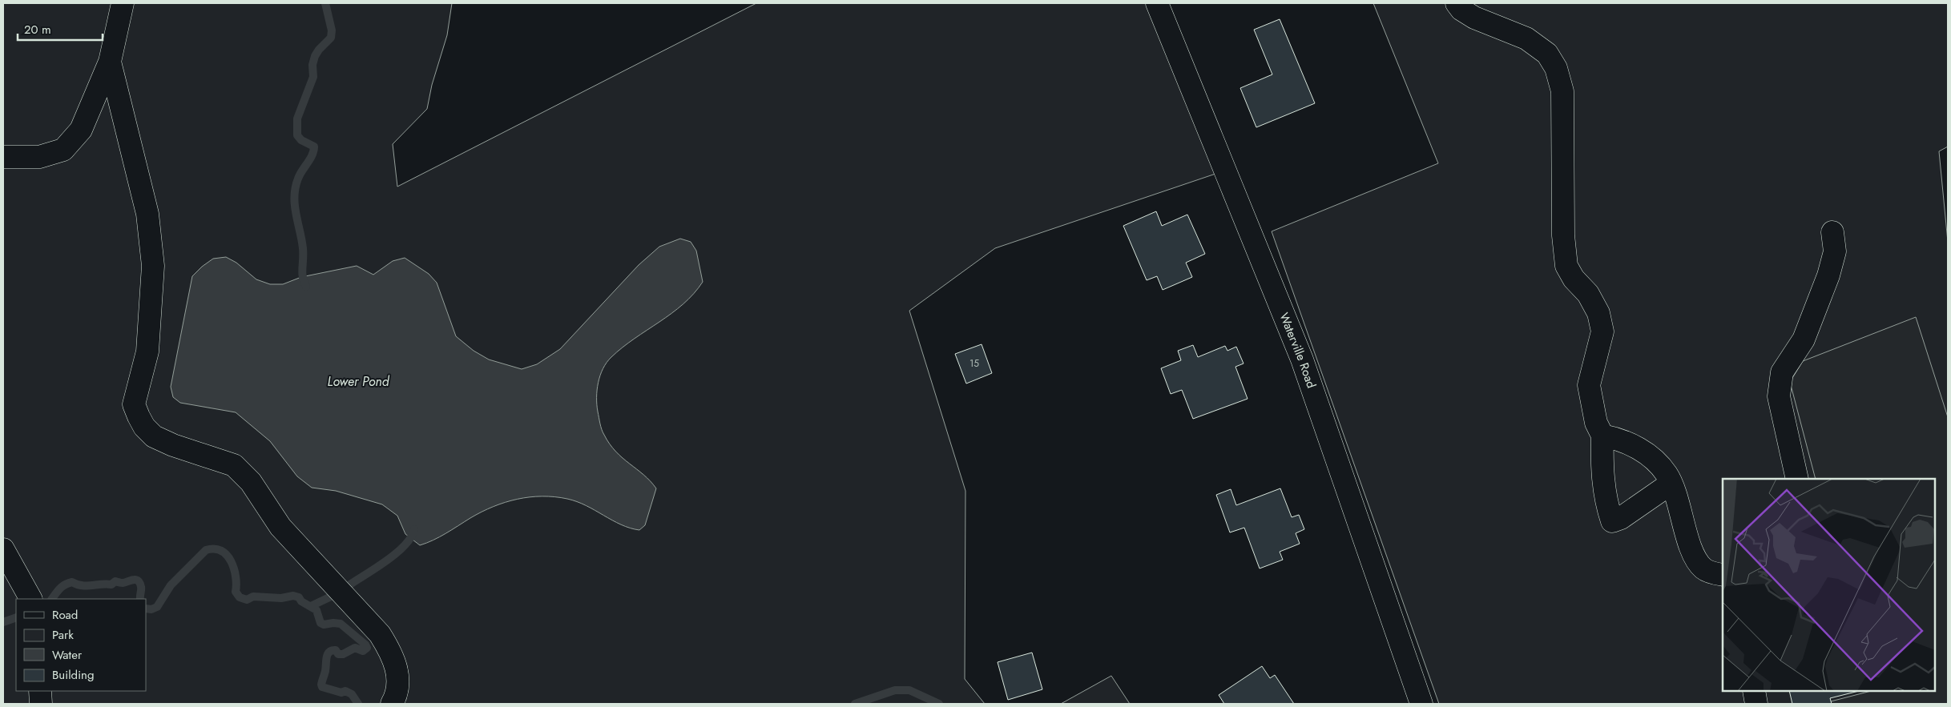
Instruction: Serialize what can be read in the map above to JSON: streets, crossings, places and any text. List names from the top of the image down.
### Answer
{
  "streets": {
    "main road": ["Waterville Road"]
  },
  "water": ["Lower Pond"],
  "house_numbers": ["15"],
  "legend": [
    "Road",
    "Park",
    "Water",
    "Building"
  ],
  "scale_bar": "20 m"
}
